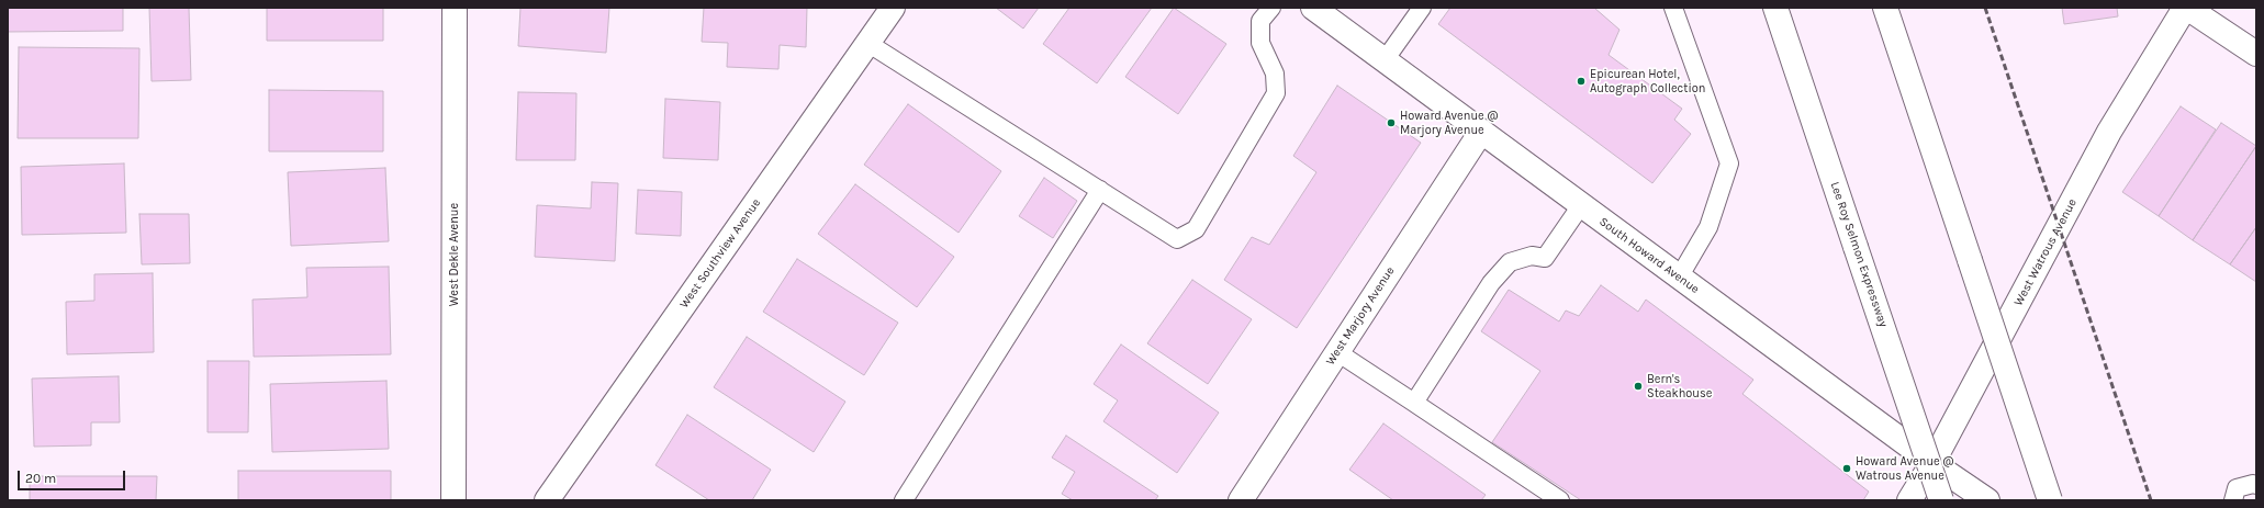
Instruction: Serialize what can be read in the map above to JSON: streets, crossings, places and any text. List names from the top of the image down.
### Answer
{
  "streets": {
    "main road": [
      "West Watrous Avenue",
      "West Southview Avenue",
      "West Dekle Avenue",
      "Lee Roy Selmon Expressway",
      "South Howard Avenue",
      "West Marjory Avenue"
    ]
  },
  "crossings": [
    ["West Watrous Avenue", "South Howard Avenue"],
    ["South Howard Avenue", "West Marjory Avenue"]
  ],
  "places": [
    "Epicurean Hotel, Autograph Collection",
    "Howard Avenue @ Marjory Avenue",
    "Bern's Steakhouse",
    "Howard Avenue @ Watrous Avenue"
  ],
  "scale_bar": "20 m"
}
